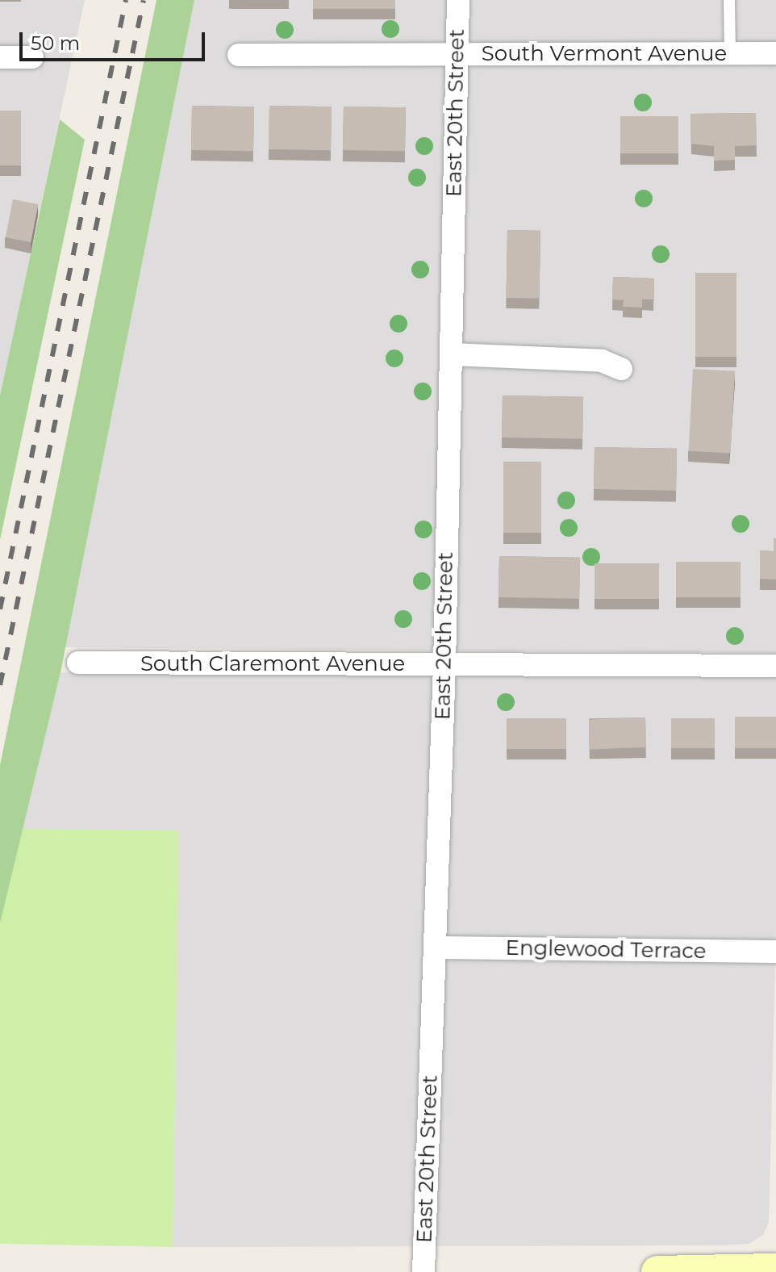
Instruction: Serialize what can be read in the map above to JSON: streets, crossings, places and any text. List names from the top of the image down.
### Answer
{
  "streets": {
    "street": [
      "South Vermont Avenue",
      "East 20th Street",
      "South Claremont Avenue",
      "Englewood Terrace"
    ]
  },
  "crossings": [
    ["South Vermont Avenue", "East 20th Street"],
    ["East 20th Street", "South Claremont Avenue"],
    ["East 20th Street", "Englewood Terrace"]
  ],
  "scale_bar": "50 m"
}
